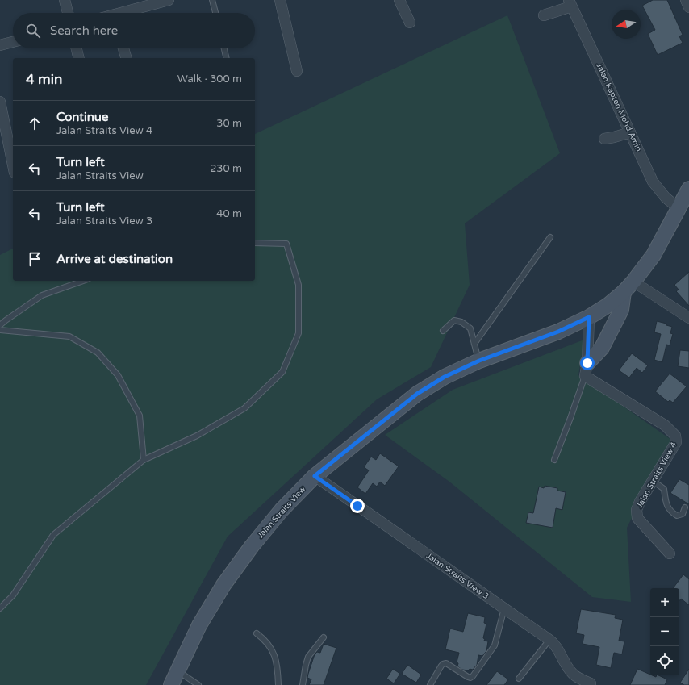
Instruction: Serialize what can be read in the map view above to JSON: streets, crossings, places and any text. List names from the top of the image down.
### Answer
{
  "streets": {
    "street": [
      "Jalan Kapten Mohd Amin",
      "Jalan Straits View 4",
      "Jalan Straits View",
      "Jalan Straits View 3"
    ]
  },
  "crossings": [
    ["Jalan Kapten Mohd Amin", "Jalan Straits View"],
    ["Jalan Straits View", "Jalan Straits View 3"]
  ],
  "north": "left",
  "page": {
    "search": "Search here",
    "heading": ["4 min", "Walk · 300 m"],
    "list": [
      ["Continue", "Jalan Straits View 4", "30 m"],
      ["Turn left", "Jalan Straits View", "230 m"],
      ["Turn left", "Jalan Straits View 3", "40 m"],
      "Arrive at destination"
    ],
    "map_buttons": ["+", "−"]
  }
}
